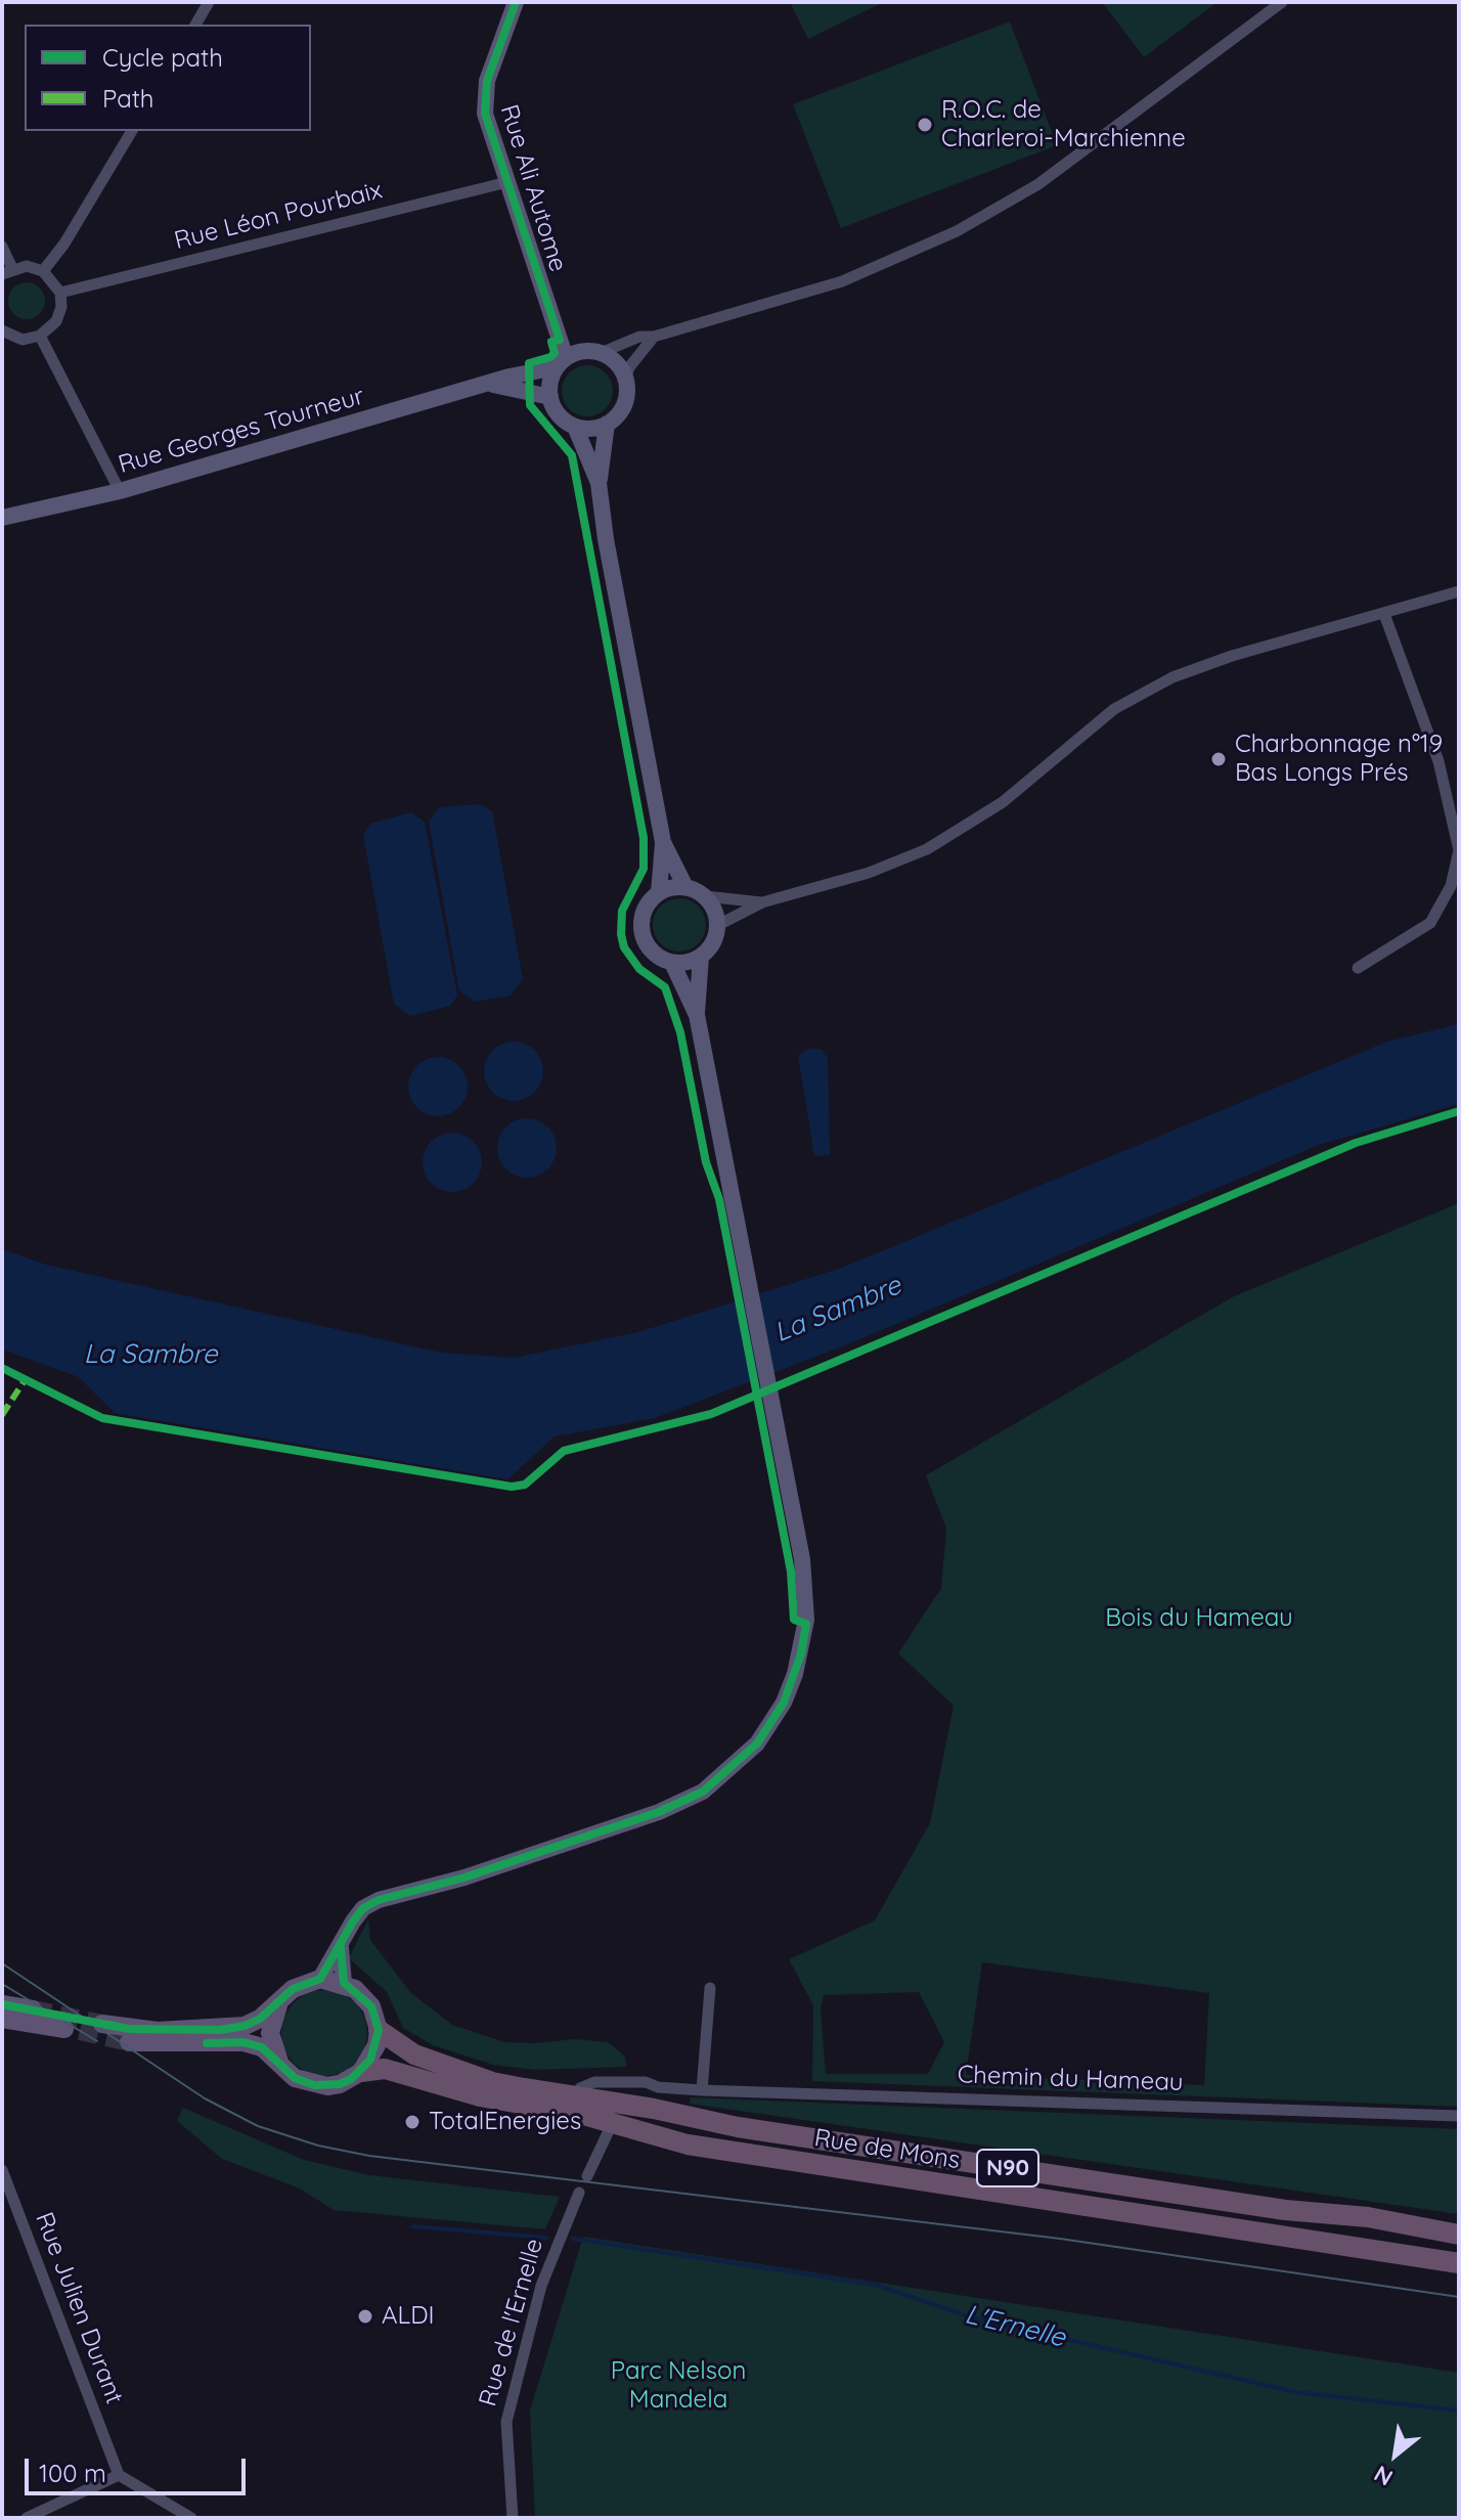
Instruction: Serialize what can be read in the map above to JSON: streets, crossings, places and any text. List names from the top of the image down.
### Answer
{
  "streets": {
    "highway": ["Rue de Mons", "N90"],
    "street": [
      "Rue Ali Autome",
      "Rue Léon Pourbaix",
      "Rue Georges Tourneur",
      "Chemin du Hameau",
      "Rue Julien Durant",
      "Rue de l'Ernelle"
    ]
  },
  "crossings": [
    ["Rue Ali Autome", "Rue Léon Pourbaix"],
    ["Rue Ali Autome", "Rue Georges Tourneur"],
    ["Chemin du Hameau", "Rue de Mons"]
  ],
  "water": ["La Sambre", "L'Ernelle"],
  "parks": ["Bois du Hameau", "Parc Nelson Mandela"],
  "places": [
    "R.O.C. de Charleroi-Marchienne",
    "Charbonnage n°19 Bas Longs Prés",
    "TotalEnergies",
    "ALDI"
  ],
  "legend": ["Cycle path", "Path"],
  "scale_bar": "100 m",
  "north": "bottom left"
}
